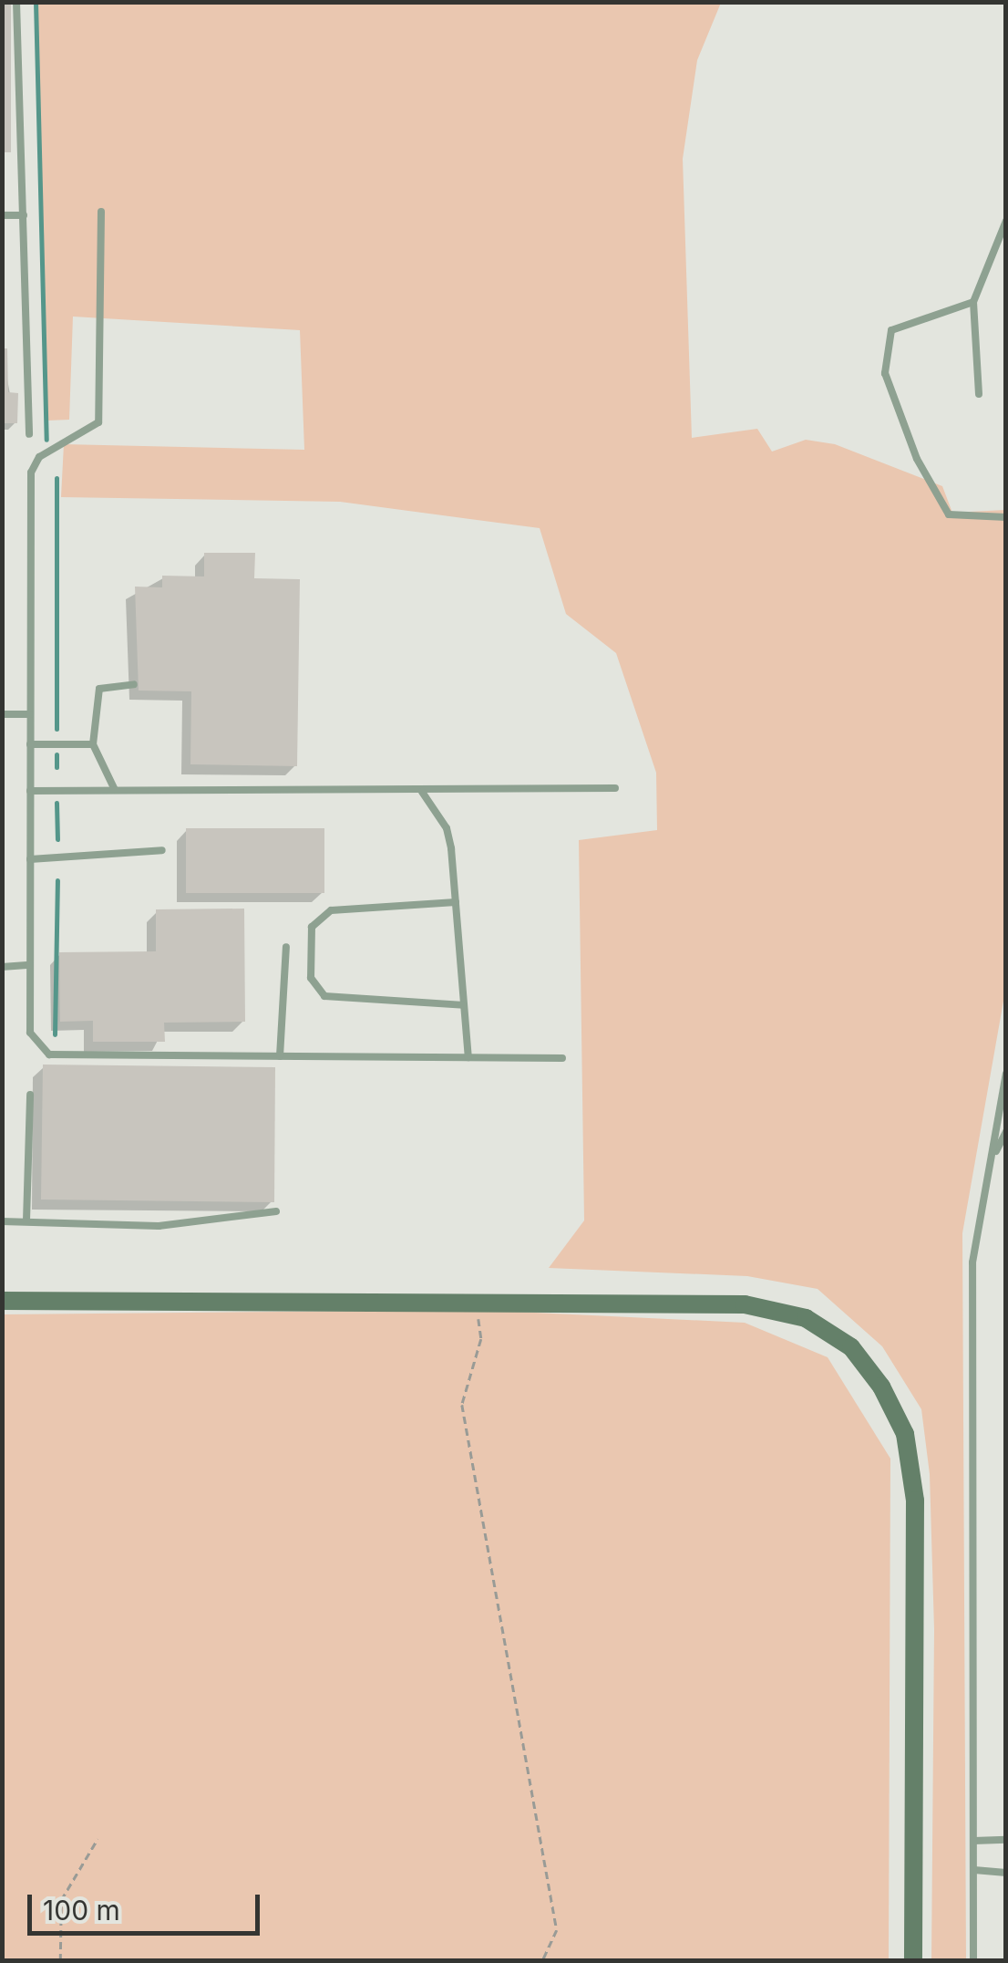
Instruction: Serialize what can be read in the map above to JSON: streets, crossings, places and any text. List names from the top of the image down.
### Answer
{
  "scale_bar": "100 m"
}
